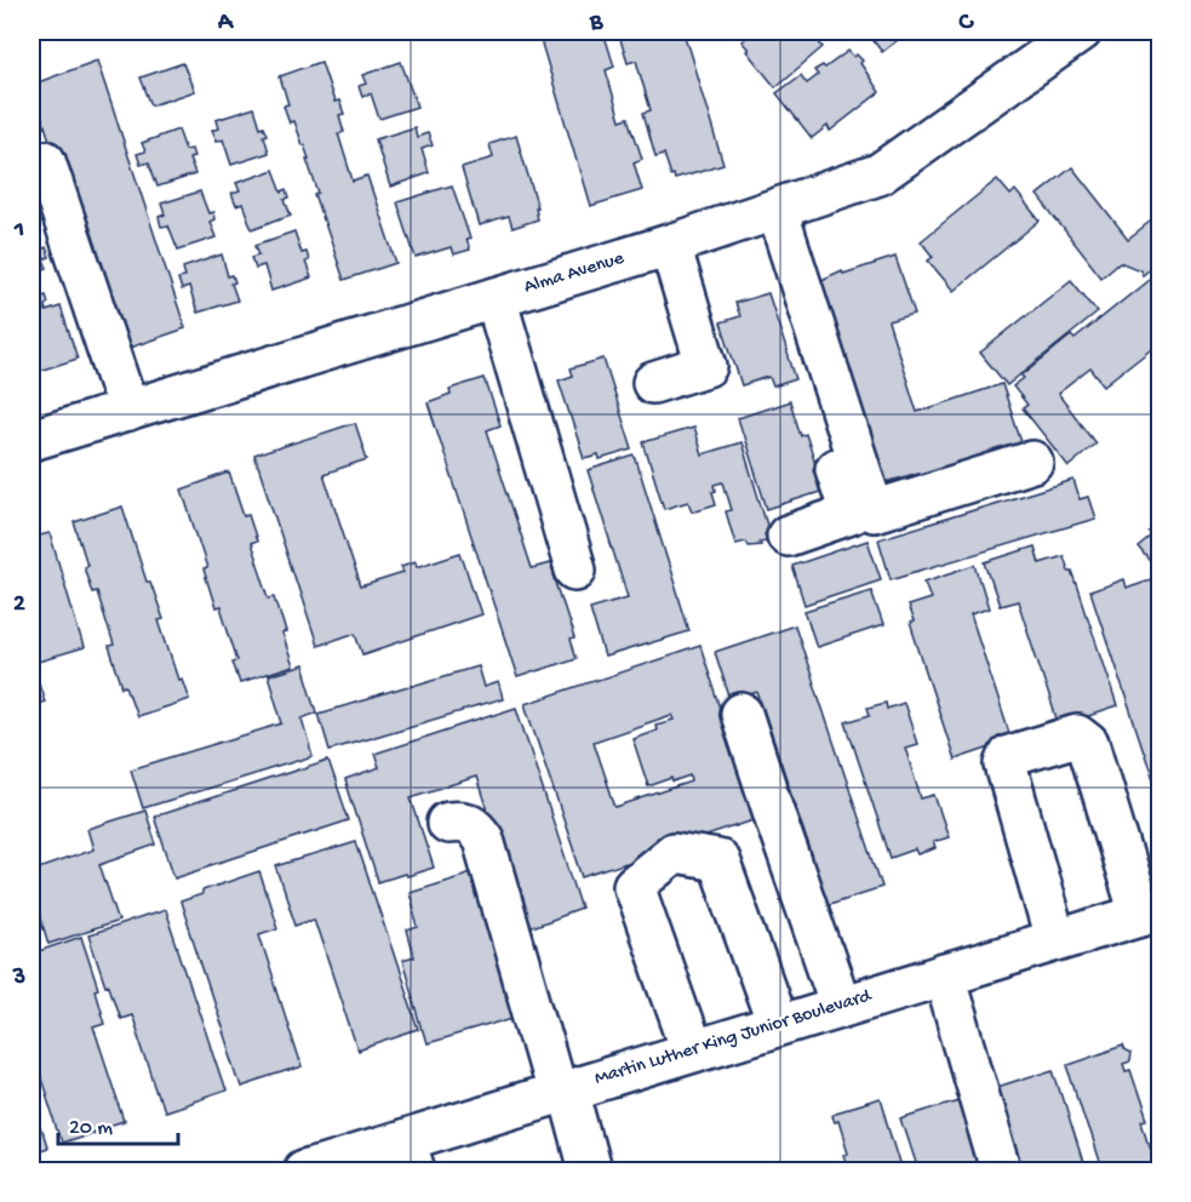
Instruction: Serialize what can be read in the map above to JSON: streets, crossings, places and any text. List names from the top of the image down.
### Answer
{
  "streets": {
    "street": ["Alma Avenue", "Martin Luther King Junior Boulevard"]
  },
  "scale_bar": "20 m",
  "grid": {
    "columns": ["A", "B", "C"],
    "rows": ["1", "2", "3"]
  }
}
